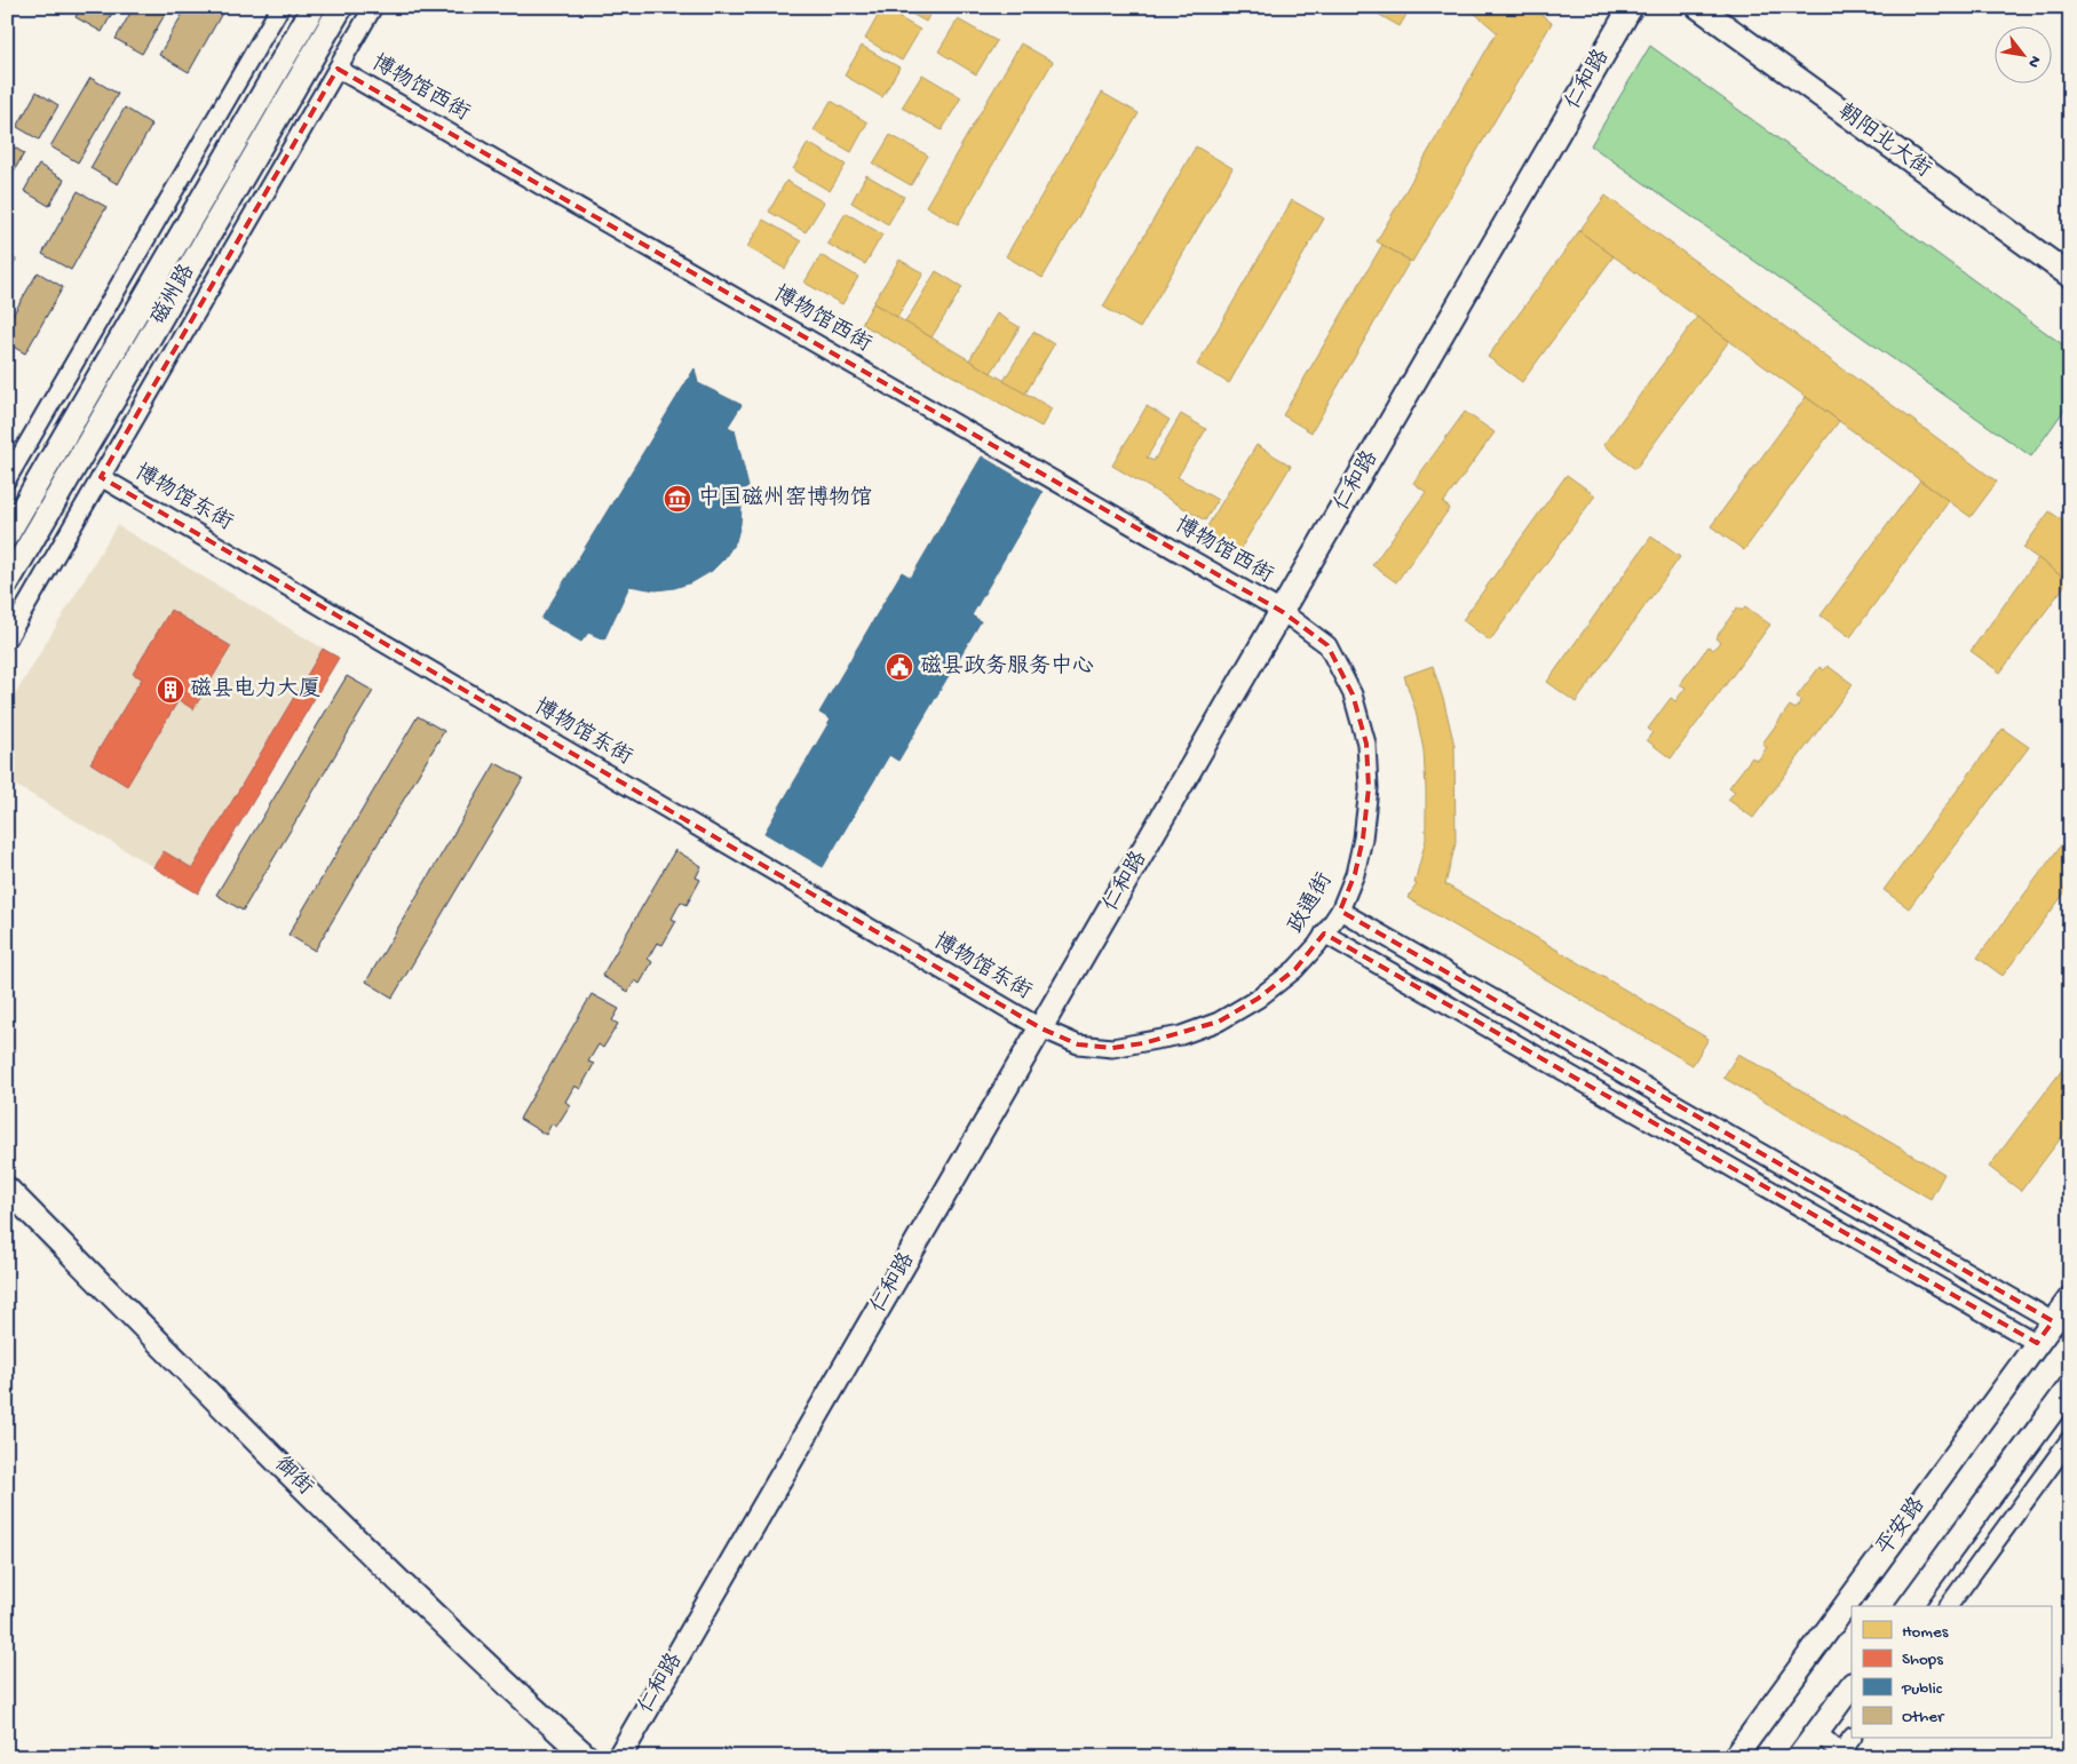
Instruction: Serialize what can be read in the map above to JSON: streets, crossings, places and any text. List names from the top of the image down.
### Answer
{
  "streets": {
    "street": [
      "仁和路",
      "博物馆西街",
      "朝阳北大街",
      "磁州路",
      "博物馆东街",
      "政通街",
      "御街",
      "平安路"
    ]
  },
  "crossings": [
    ["仁和路", "博物馆西街"],
    ["仁和路", "博物馆东街"],
    ["仁和路", "政通街"],
    ["博物馆西街", "政通街"],
    ["博物馆东街", "政通街"]
  ],
  "places": {
    "museum": ["中国磁州窑博物馆"],
    "public building": ["磁县政务服务中心"],
    "building": ["磁县电力大厦"]
  },
  "legend": [
    "Homes",
    "Shops",
    "Public",
    "Other"
  ],
  "north": "bottom right"
}
